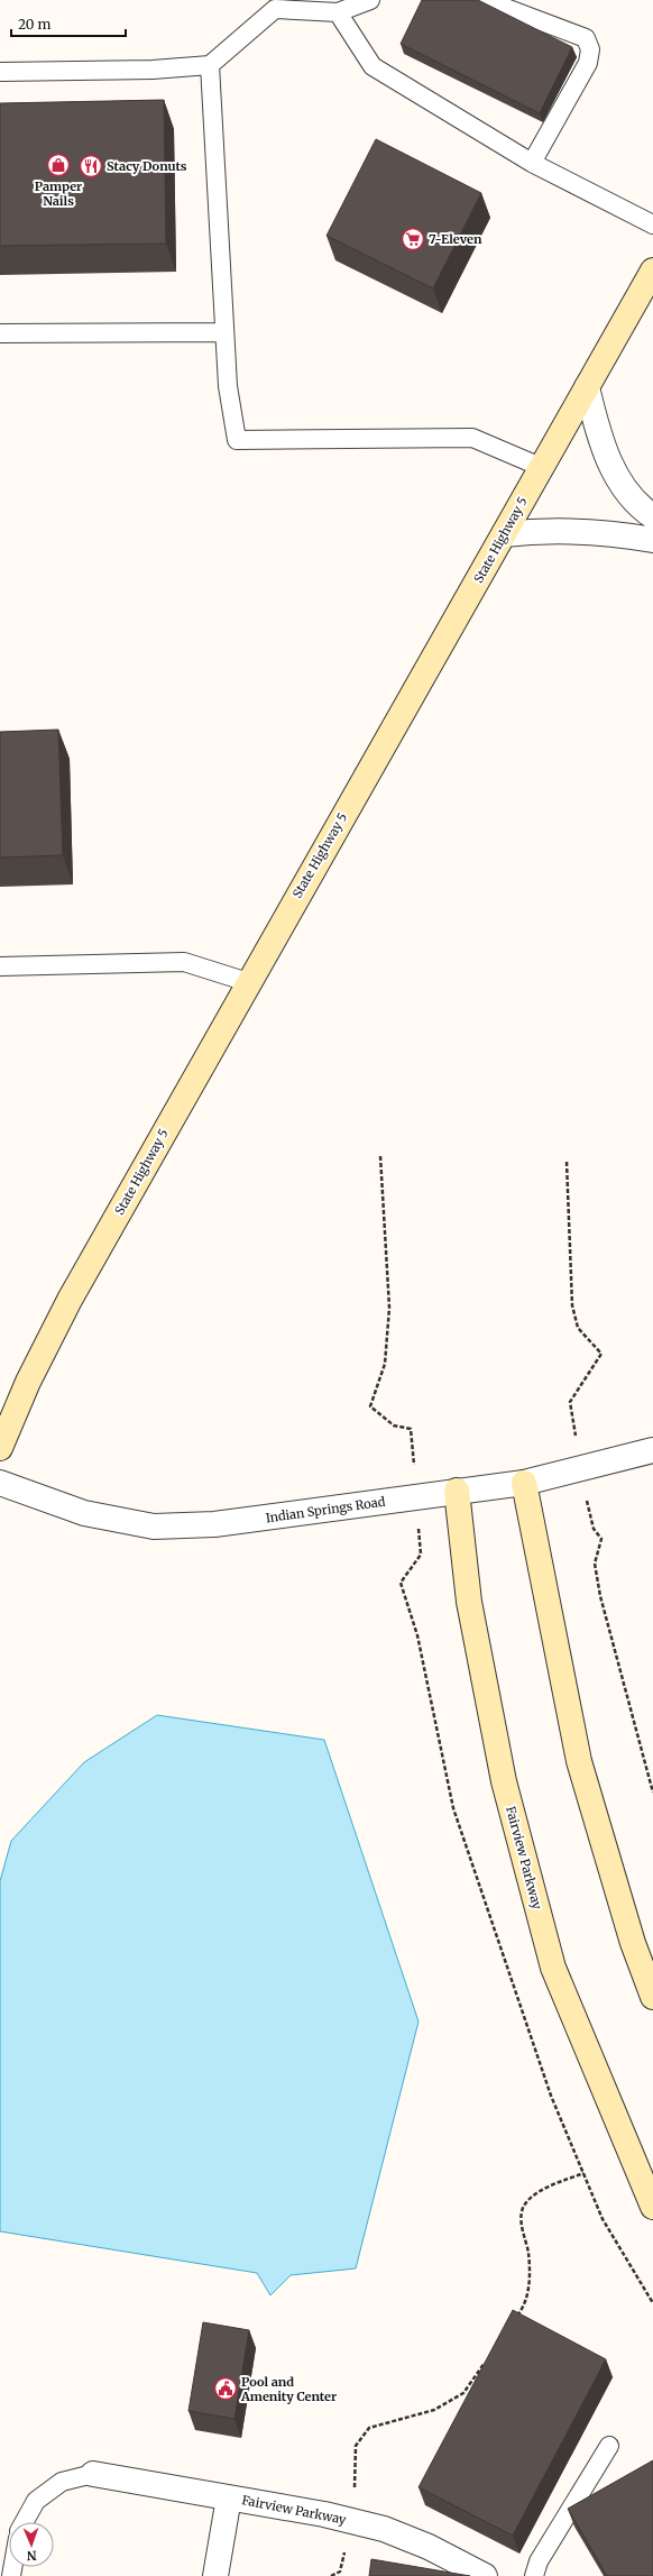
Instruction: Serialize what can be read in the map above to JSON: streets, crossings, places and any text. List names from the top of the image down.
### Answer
{
  "streets": {
    "main road": ["State Highway 5", "Fairview Parkway"],
    "street": ["Indian Springs Road"]
  },
  "crossings": [
    ["Indian Springs Road", "Fairview Parkway"]
  ],
  "places": {
    "shop": ["Pamper Nails"],
    "restaurant": ["Stacy Donuts"],
    "supermarket": ["7-Eleven"],
    "public building": ["Pool and Amenity Center"]
  },
  "scale_bar": "20 m",
  "north": "bottom"
}
